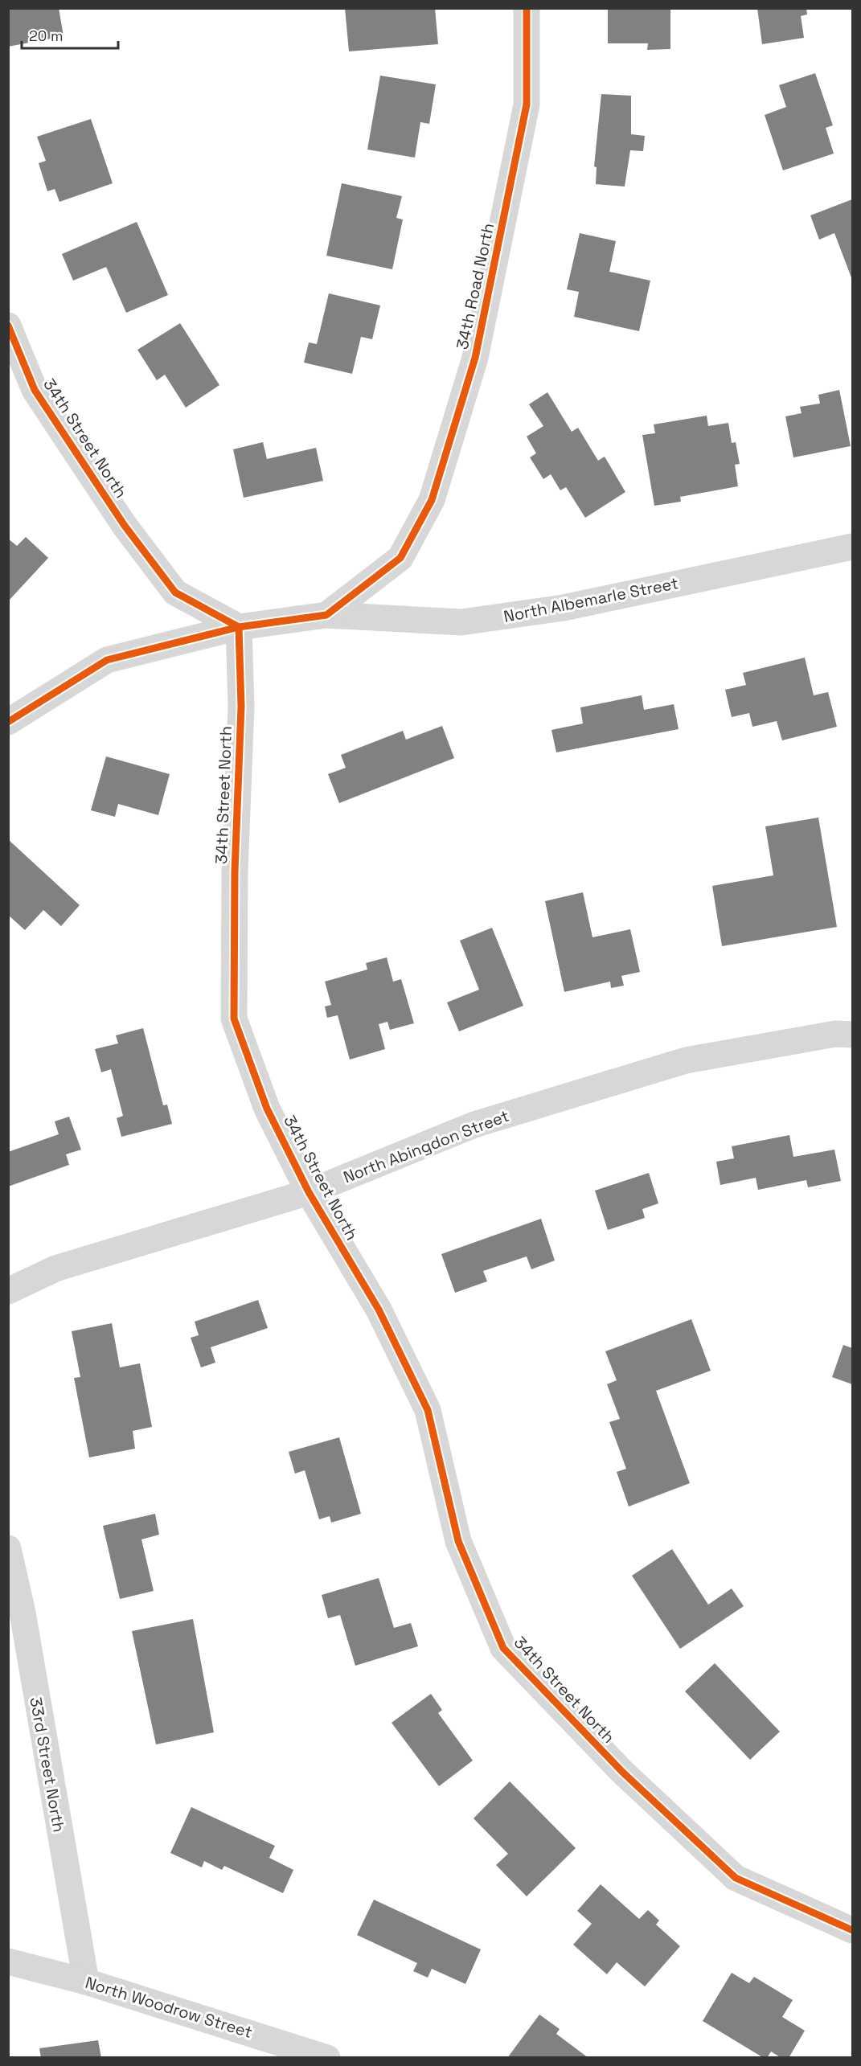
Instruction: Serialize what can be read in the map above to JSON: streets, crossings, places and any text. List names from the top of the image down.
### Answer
{
  "streets": {
    "street": [
      "34th Road North",
      "34th Street North",
      "North Albemarle Street",
      "North Abingdon Street",
      "33rd Street North",
      "North Woodrow Street"
    ]
  },
  "crossings": [
    ["34th Road North", "North Albemarle Street"],
    ["34th Street North", "North Albemarle Street"],
    ["34th Street North", "North Abingdon Street"],
    ["33rd Street North", "North Woodrow Street"]
  ],
  "scale_bar": "20 m"
}
